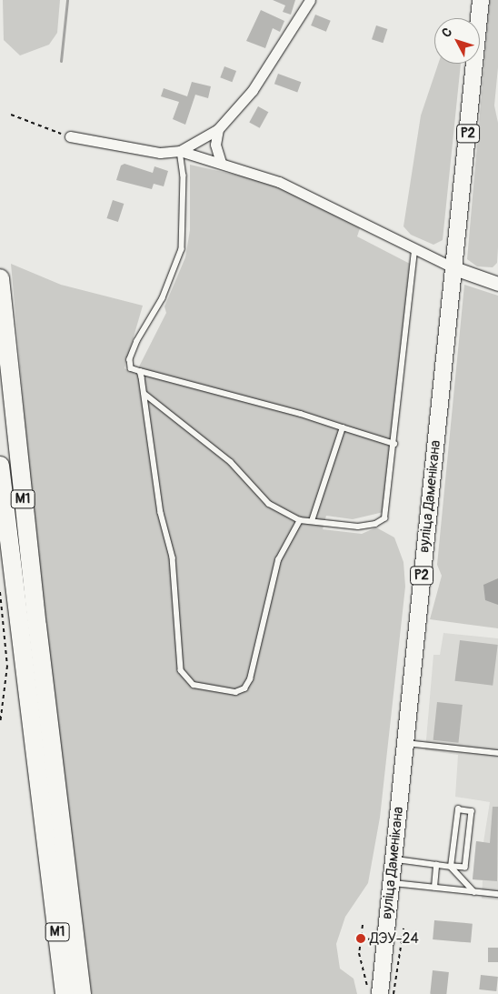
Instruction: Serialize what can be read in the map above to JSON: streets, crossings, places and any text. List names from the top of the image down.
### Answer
{
  "streets": {
    "highway": ["М1"],
    "main road": ["Р2", "вуліца Даменікана"]
  },
  "places": ["ДЭУ-24"],
  "north": "top left"
}
